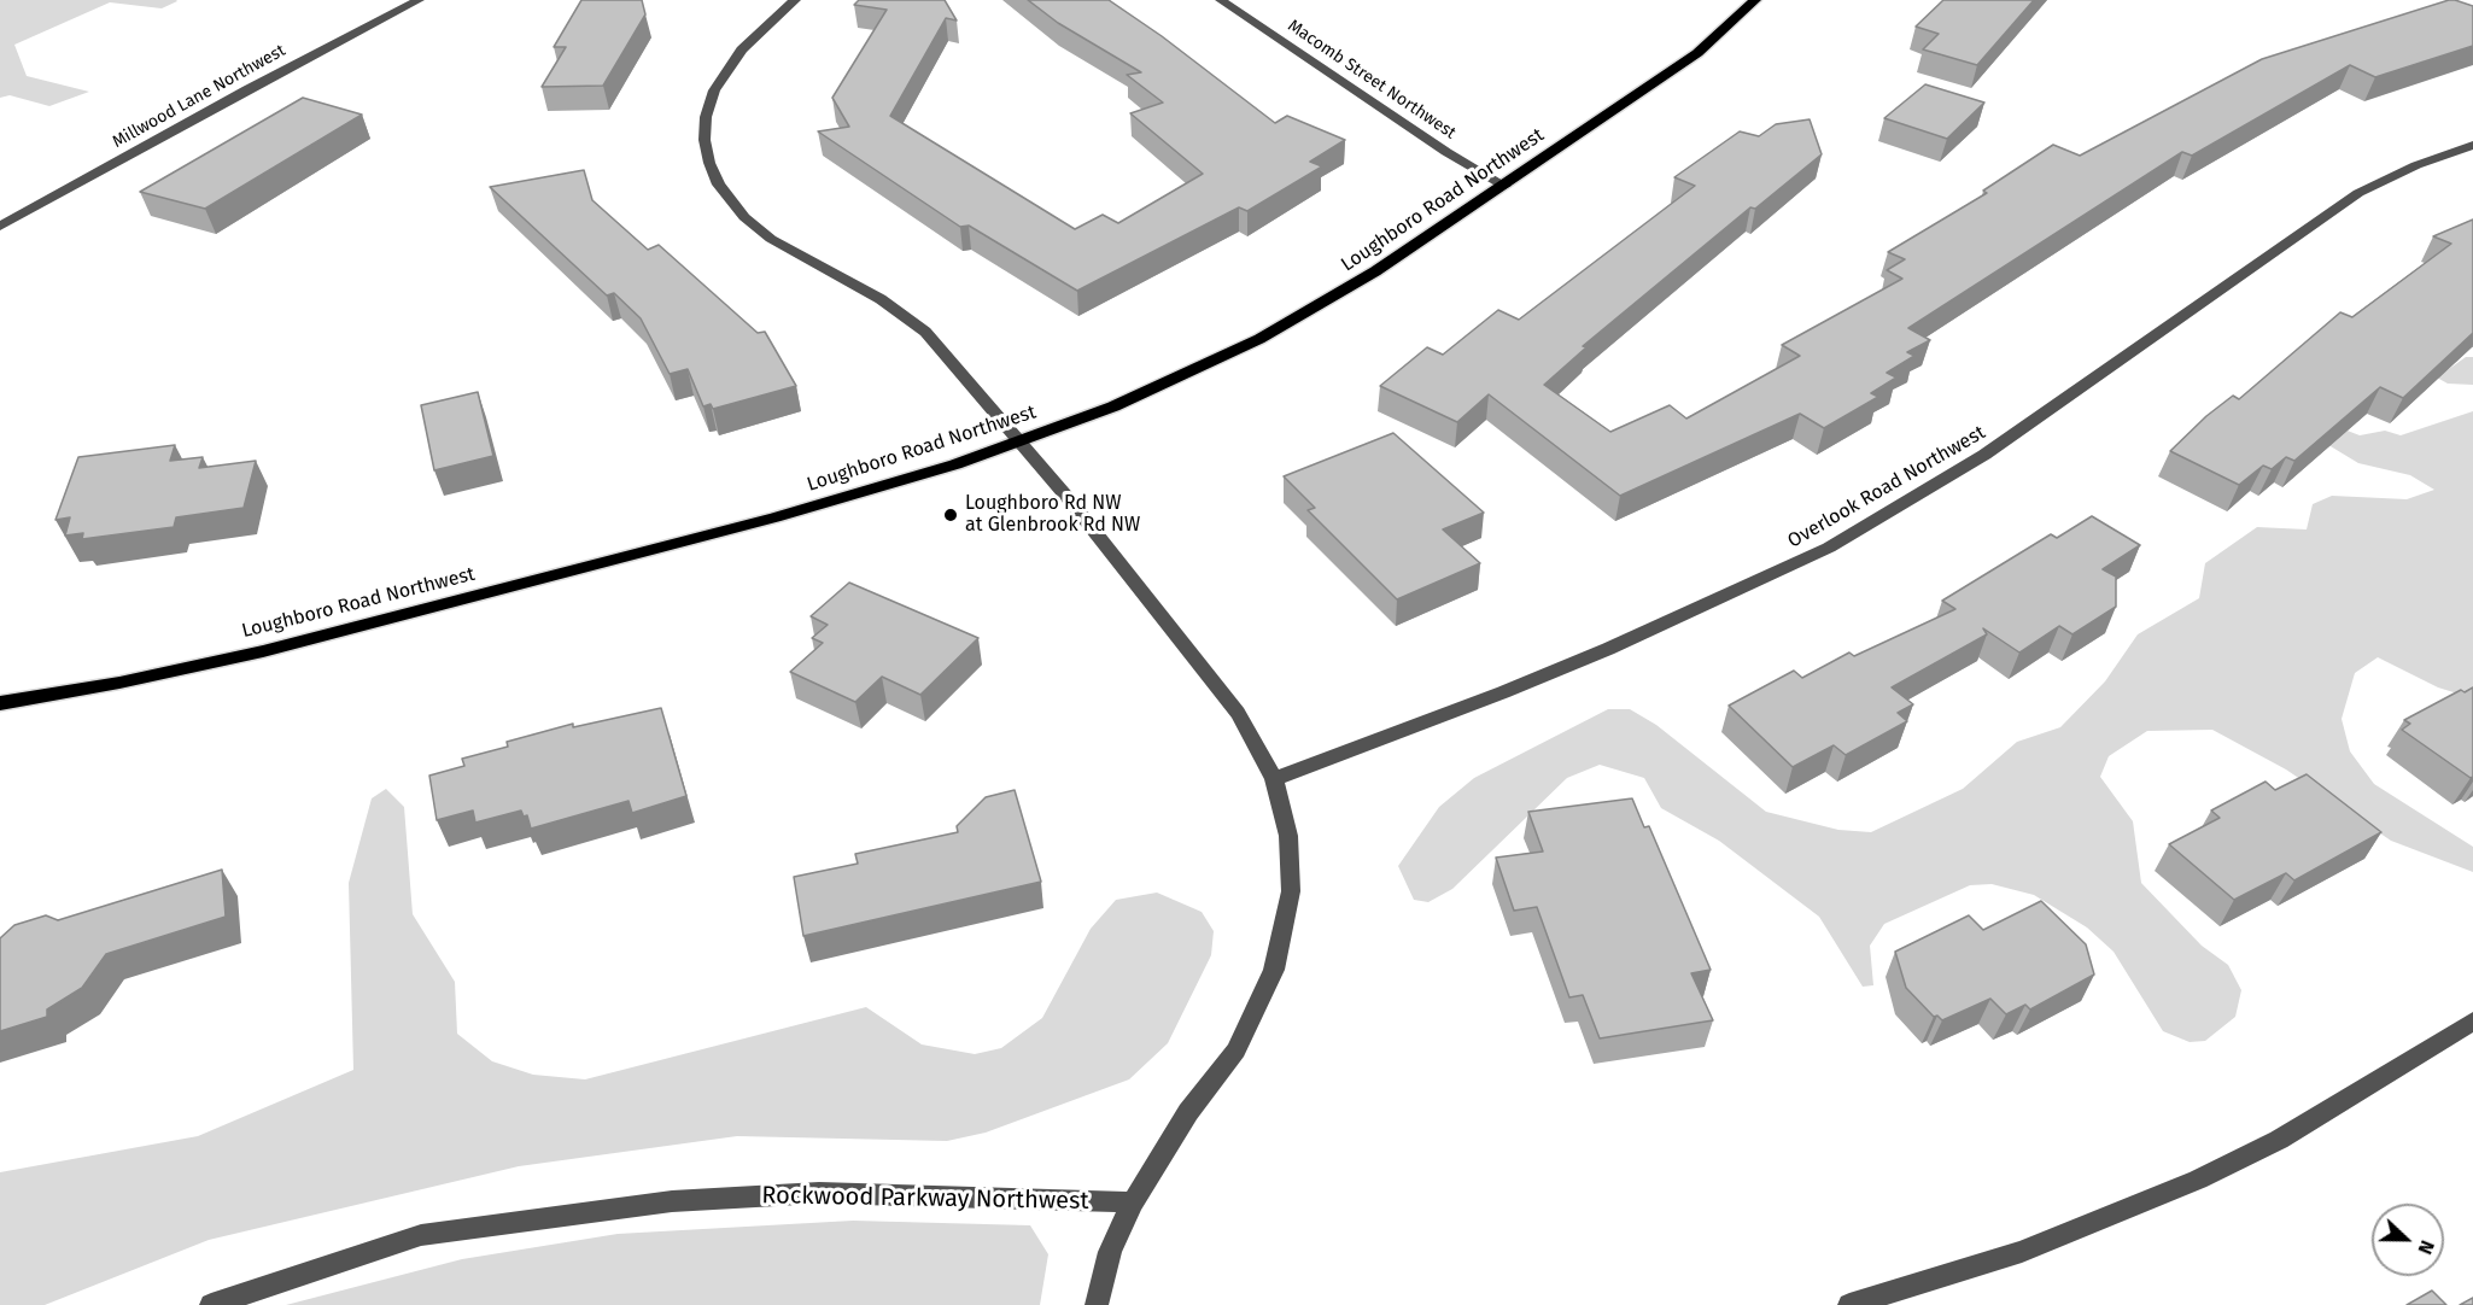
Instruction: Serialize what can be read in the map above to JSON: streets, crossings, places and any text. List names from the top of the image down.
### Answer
{
  "streets": {
    "main road": ["Loughboro Road Northwest"],
    "street": [
      "Macomb Street Northwest",
      "Millwood Lane Northwest",
      "Overlook Road Northwest",
      "Rockwood Parkway Northwest"
    ]
  },
  "crossings": [
    ["Macomb Street Northwest", "Loughboro Road Northwest"]
  ],
  "places": ["Loughboro Rd NW at Glenbrook Rd NW"],
  "north": "right"
}
